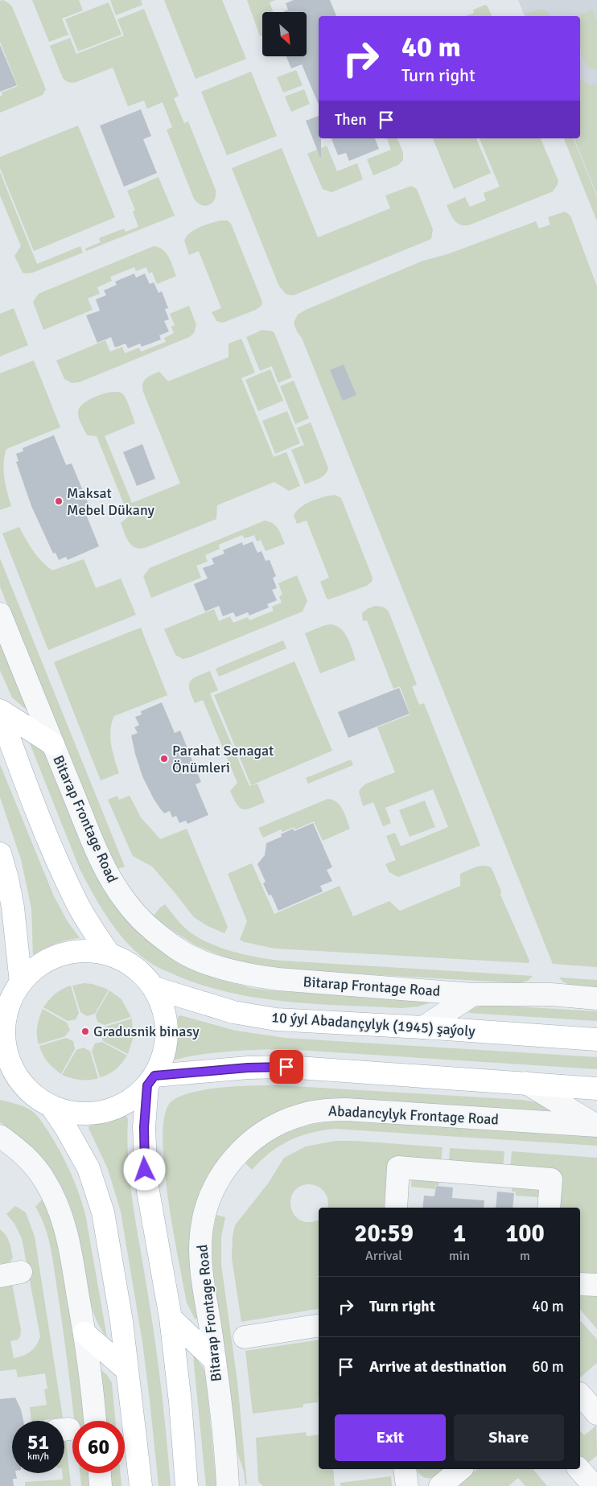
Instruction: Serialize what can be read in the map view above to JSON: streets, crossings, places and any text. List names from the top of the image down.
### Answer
{
  "streets": {
    "main road": ["10 ýyl Abadançylyk (1945) şaýoly"],
    "street": ["Bitarap Frontage Road", "Abadancylyk Frontage Road"]
  },
  "crossings": [
    ["Bitarap Frontage Road", "Abadancylyk Frontage Road"]
  ],
  "places": ["Maksat Mebel Dükany", "Parahat Senagat Önümleri", "Gradusnik binasy"],
  "north": "bottom right",
  "page": {
    "turn": ["40 m", "Turn right"],
    "then": "Then",
    "eta": [
      "20:59",
      "Arrival",
      "1",
      "min",
      "100",
      "m"
    ],
    "list": [
      {
        "name": "Turn right",
        "value": "40 m"
      },
      {
        "name": "Arrive at destination",
        "value": "60 m"
      }
    ],
    "buttons": ["Exit", "Share"],
    "speed": "51 km/h",
    "limit": "60"
  }
}
